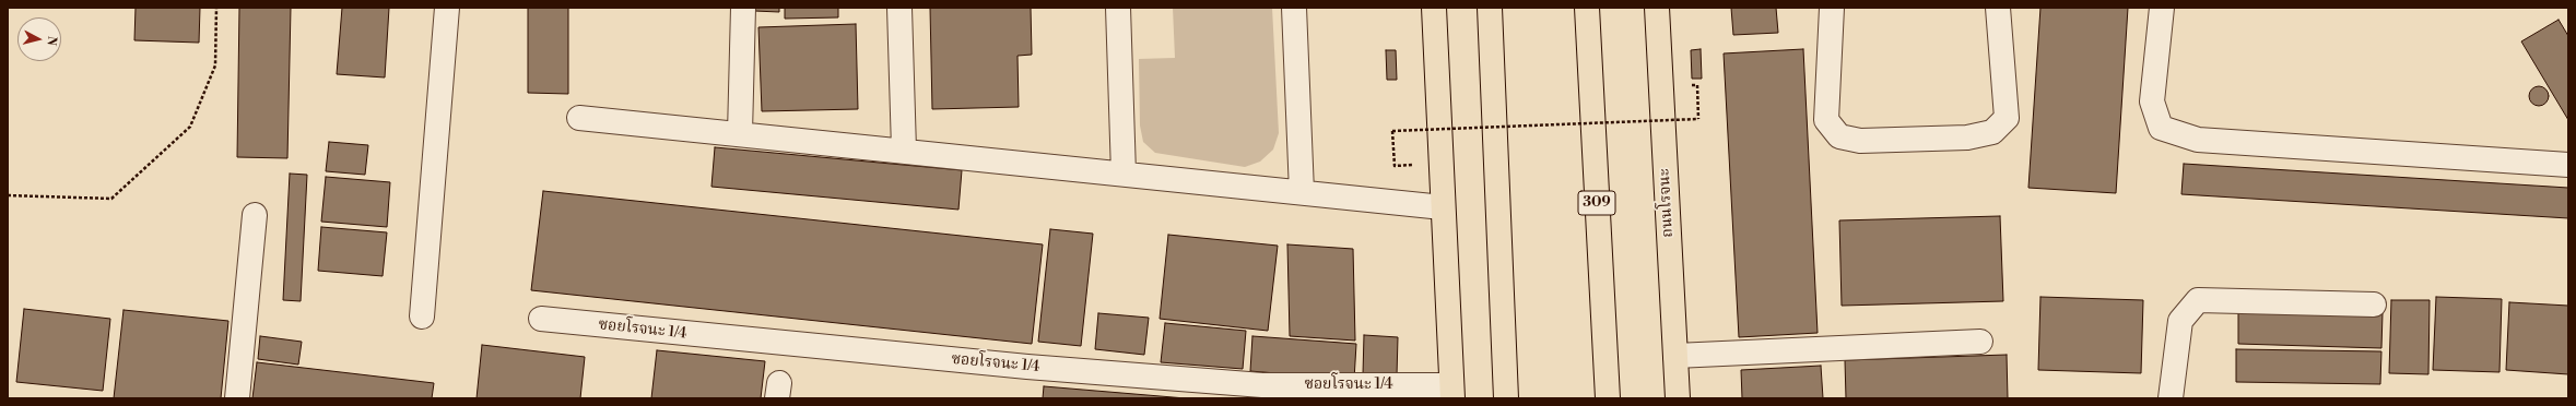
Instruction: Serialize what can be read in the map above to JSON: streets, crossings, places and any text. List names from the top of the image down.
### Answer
{
  "streets": {
    "main road": ["309", "ถนนโรจนะ"],
    "street": ["ซอยโรจนะ 1/4"]
  },
  "north": "right"
}
